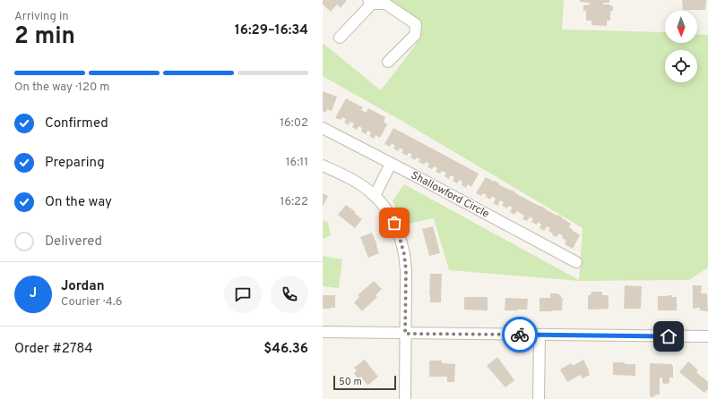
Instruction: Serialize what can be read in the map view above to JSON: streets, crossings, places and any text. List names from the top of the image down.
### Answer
{
  "streets": {
    "street": ["Shallowford Circle"]
  },
  "scale_bar": "50 m",
  "north": "bottom",
  "page": {
    "heading": ["2 min", "Arriving in", "16:29–16:34"],
    "panel": [
      "Jordan",
      "Courier · 4.6",
      "Order #2784",
      "$46.36"
    ],
    "bar": "On the way · 120 m",
    "list": [
      ["Confirmed", "16:02"],
      ["Preparing", "16:11"],
      ["On the way", "16:22"],
      "Delivered"
    ],
    "round": "J",
    "scale": "50 m"
  }
}
